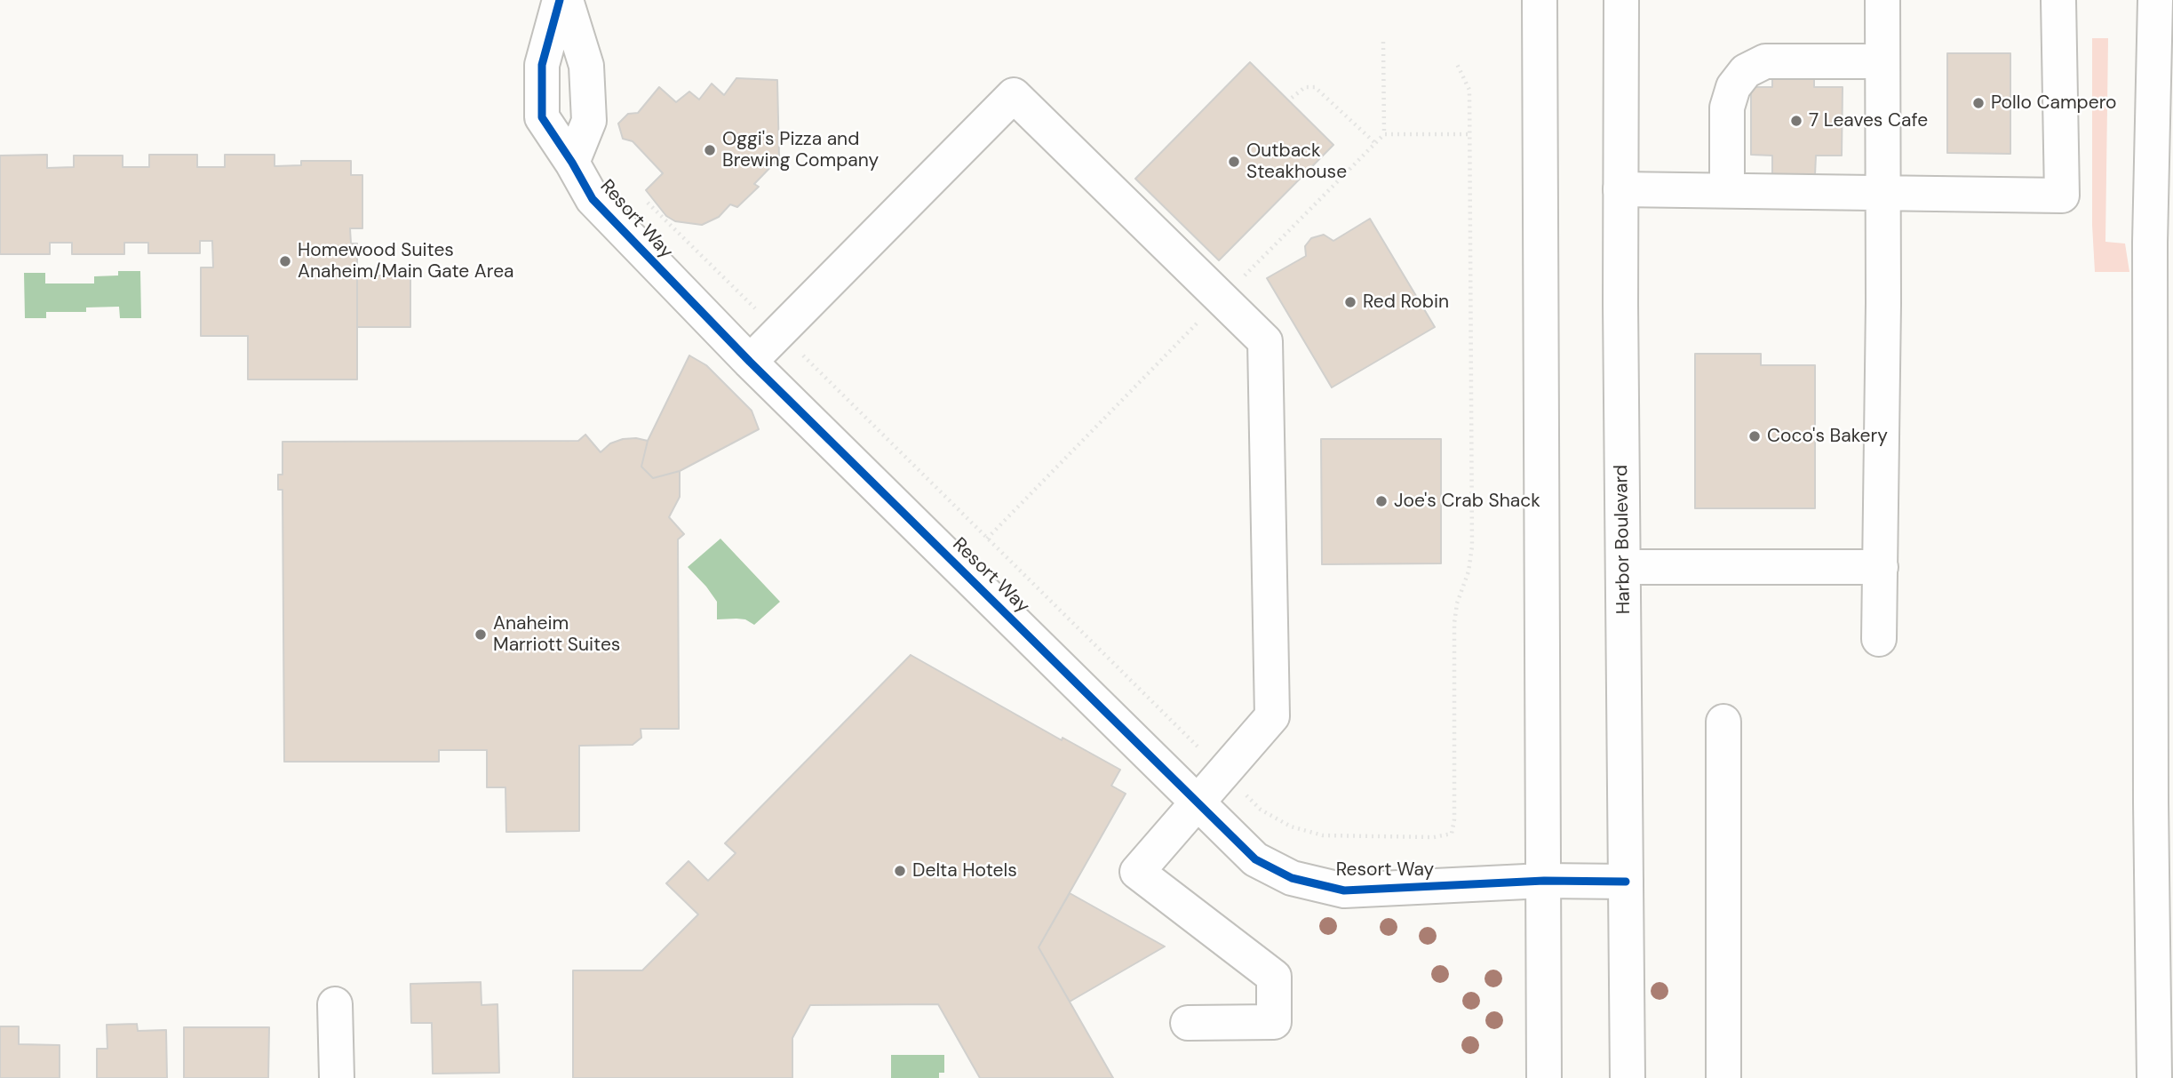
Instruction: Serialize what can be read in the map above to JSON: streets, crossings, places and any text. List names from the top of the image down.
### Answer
{
  "streets": {
    "main road": ["Resort Way", "Harbor Boulevard"]
  },
  "crossings": [
    ["Resort Way", "Harbor Boulevard"]
  ],
  "places": [
    "Pollo Campero",
    "7 Leaves Cafe",
    "Oggi's Pizza and Brewing Company",
    "Outback Steakhouse",
    "Homewood Suites Anaheim/Main Gate Area",
    "Red Robin",
    "Coco's Bakery",
    "Joe's Crab Shack",
    "Anaheim Marriott Suites",
    "Delta Hotels"
  ]
}
